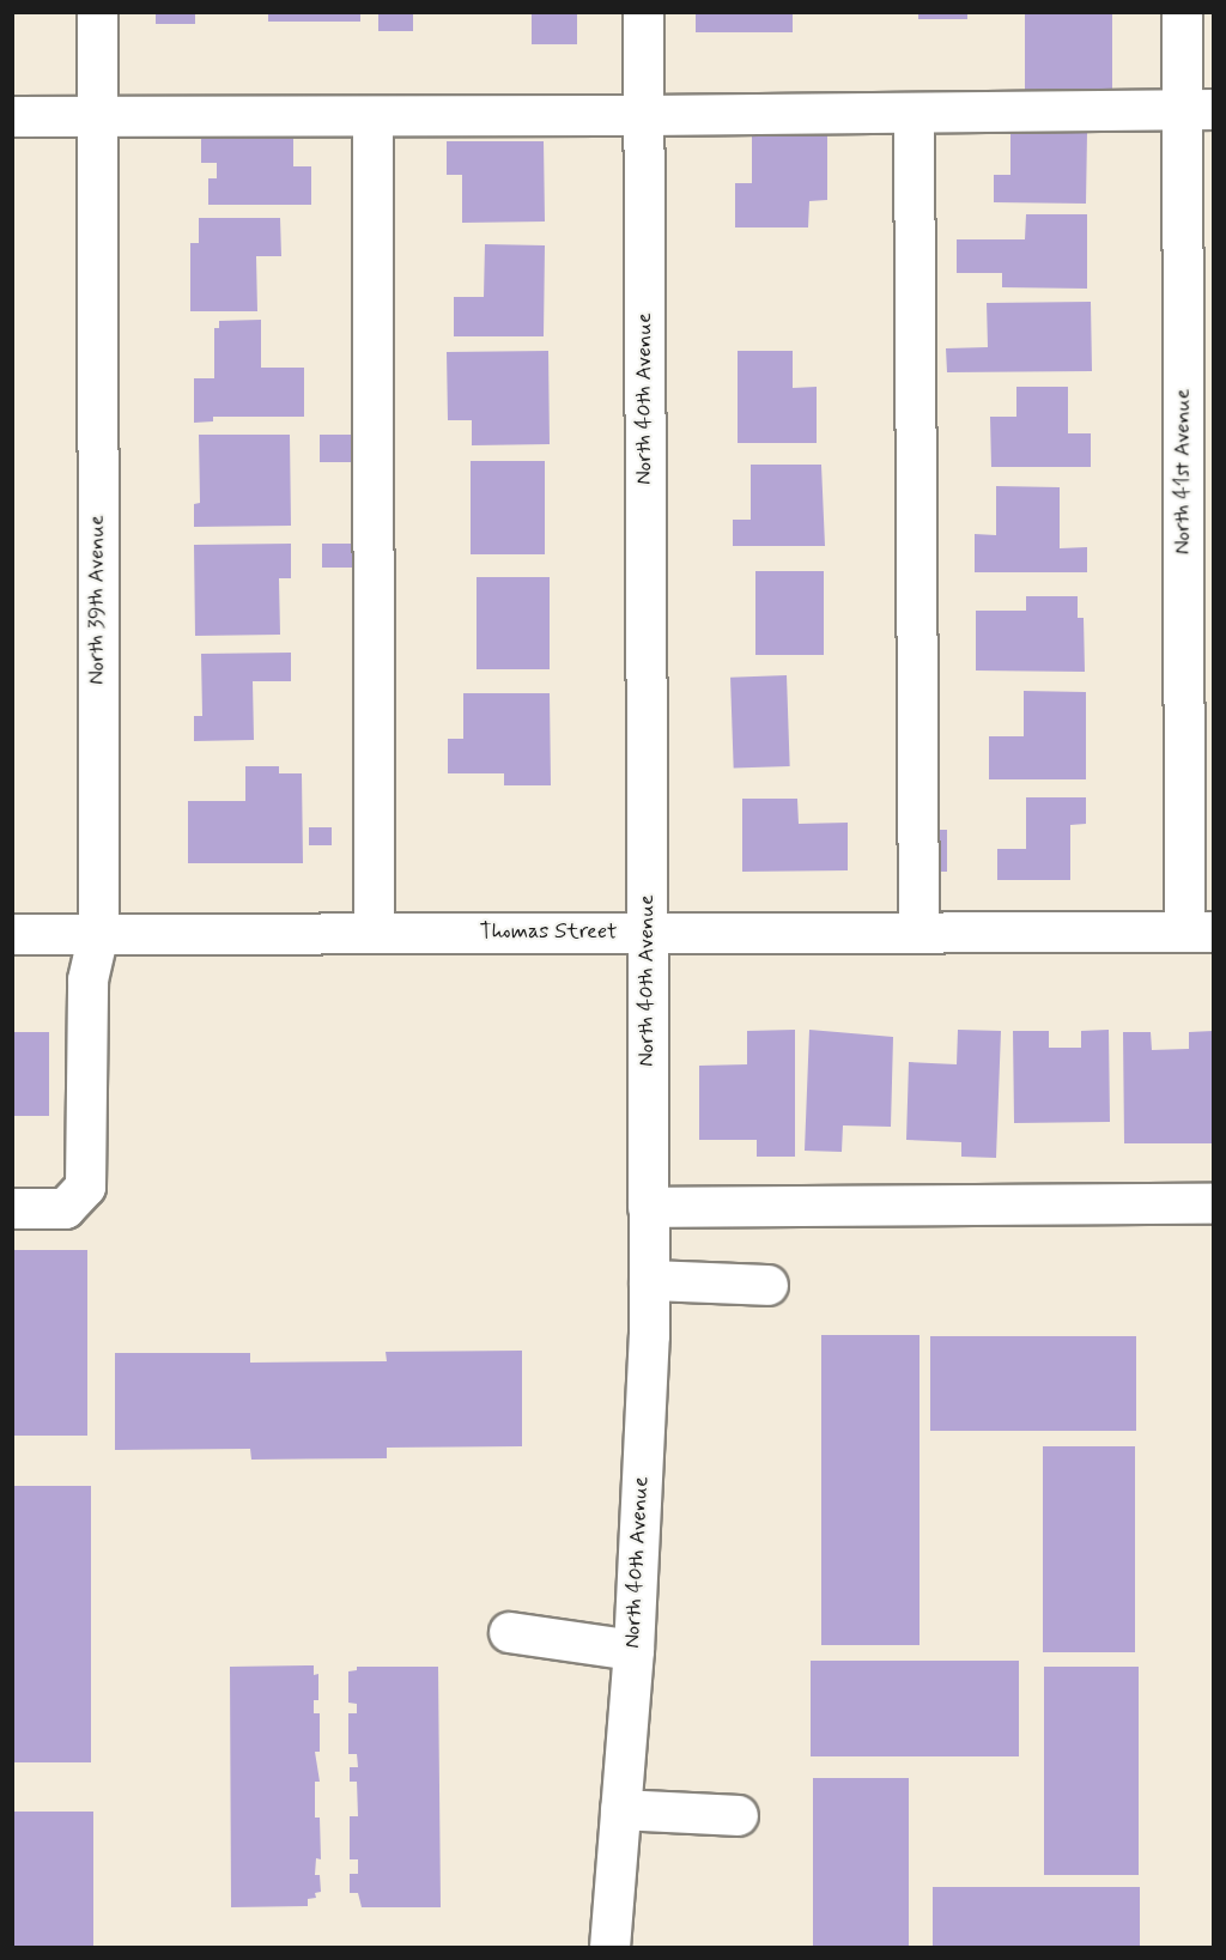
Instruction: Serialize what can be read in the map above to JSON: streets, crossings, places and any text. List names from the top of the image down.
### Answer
{
  "streets": {
    "street": [
      "North 40th Avenue",
      "North 41st Avenue",
      "North 39th Avenue",
      "Thomas Street"
    ]
  },
  "crossings": [
    ["North 40th Avenue", "Thomas Street"],
    ["North 41st Avenue", "Thomas Street"],
    ["North 39th Avenue", "Thomas Street"]
  ]
}
